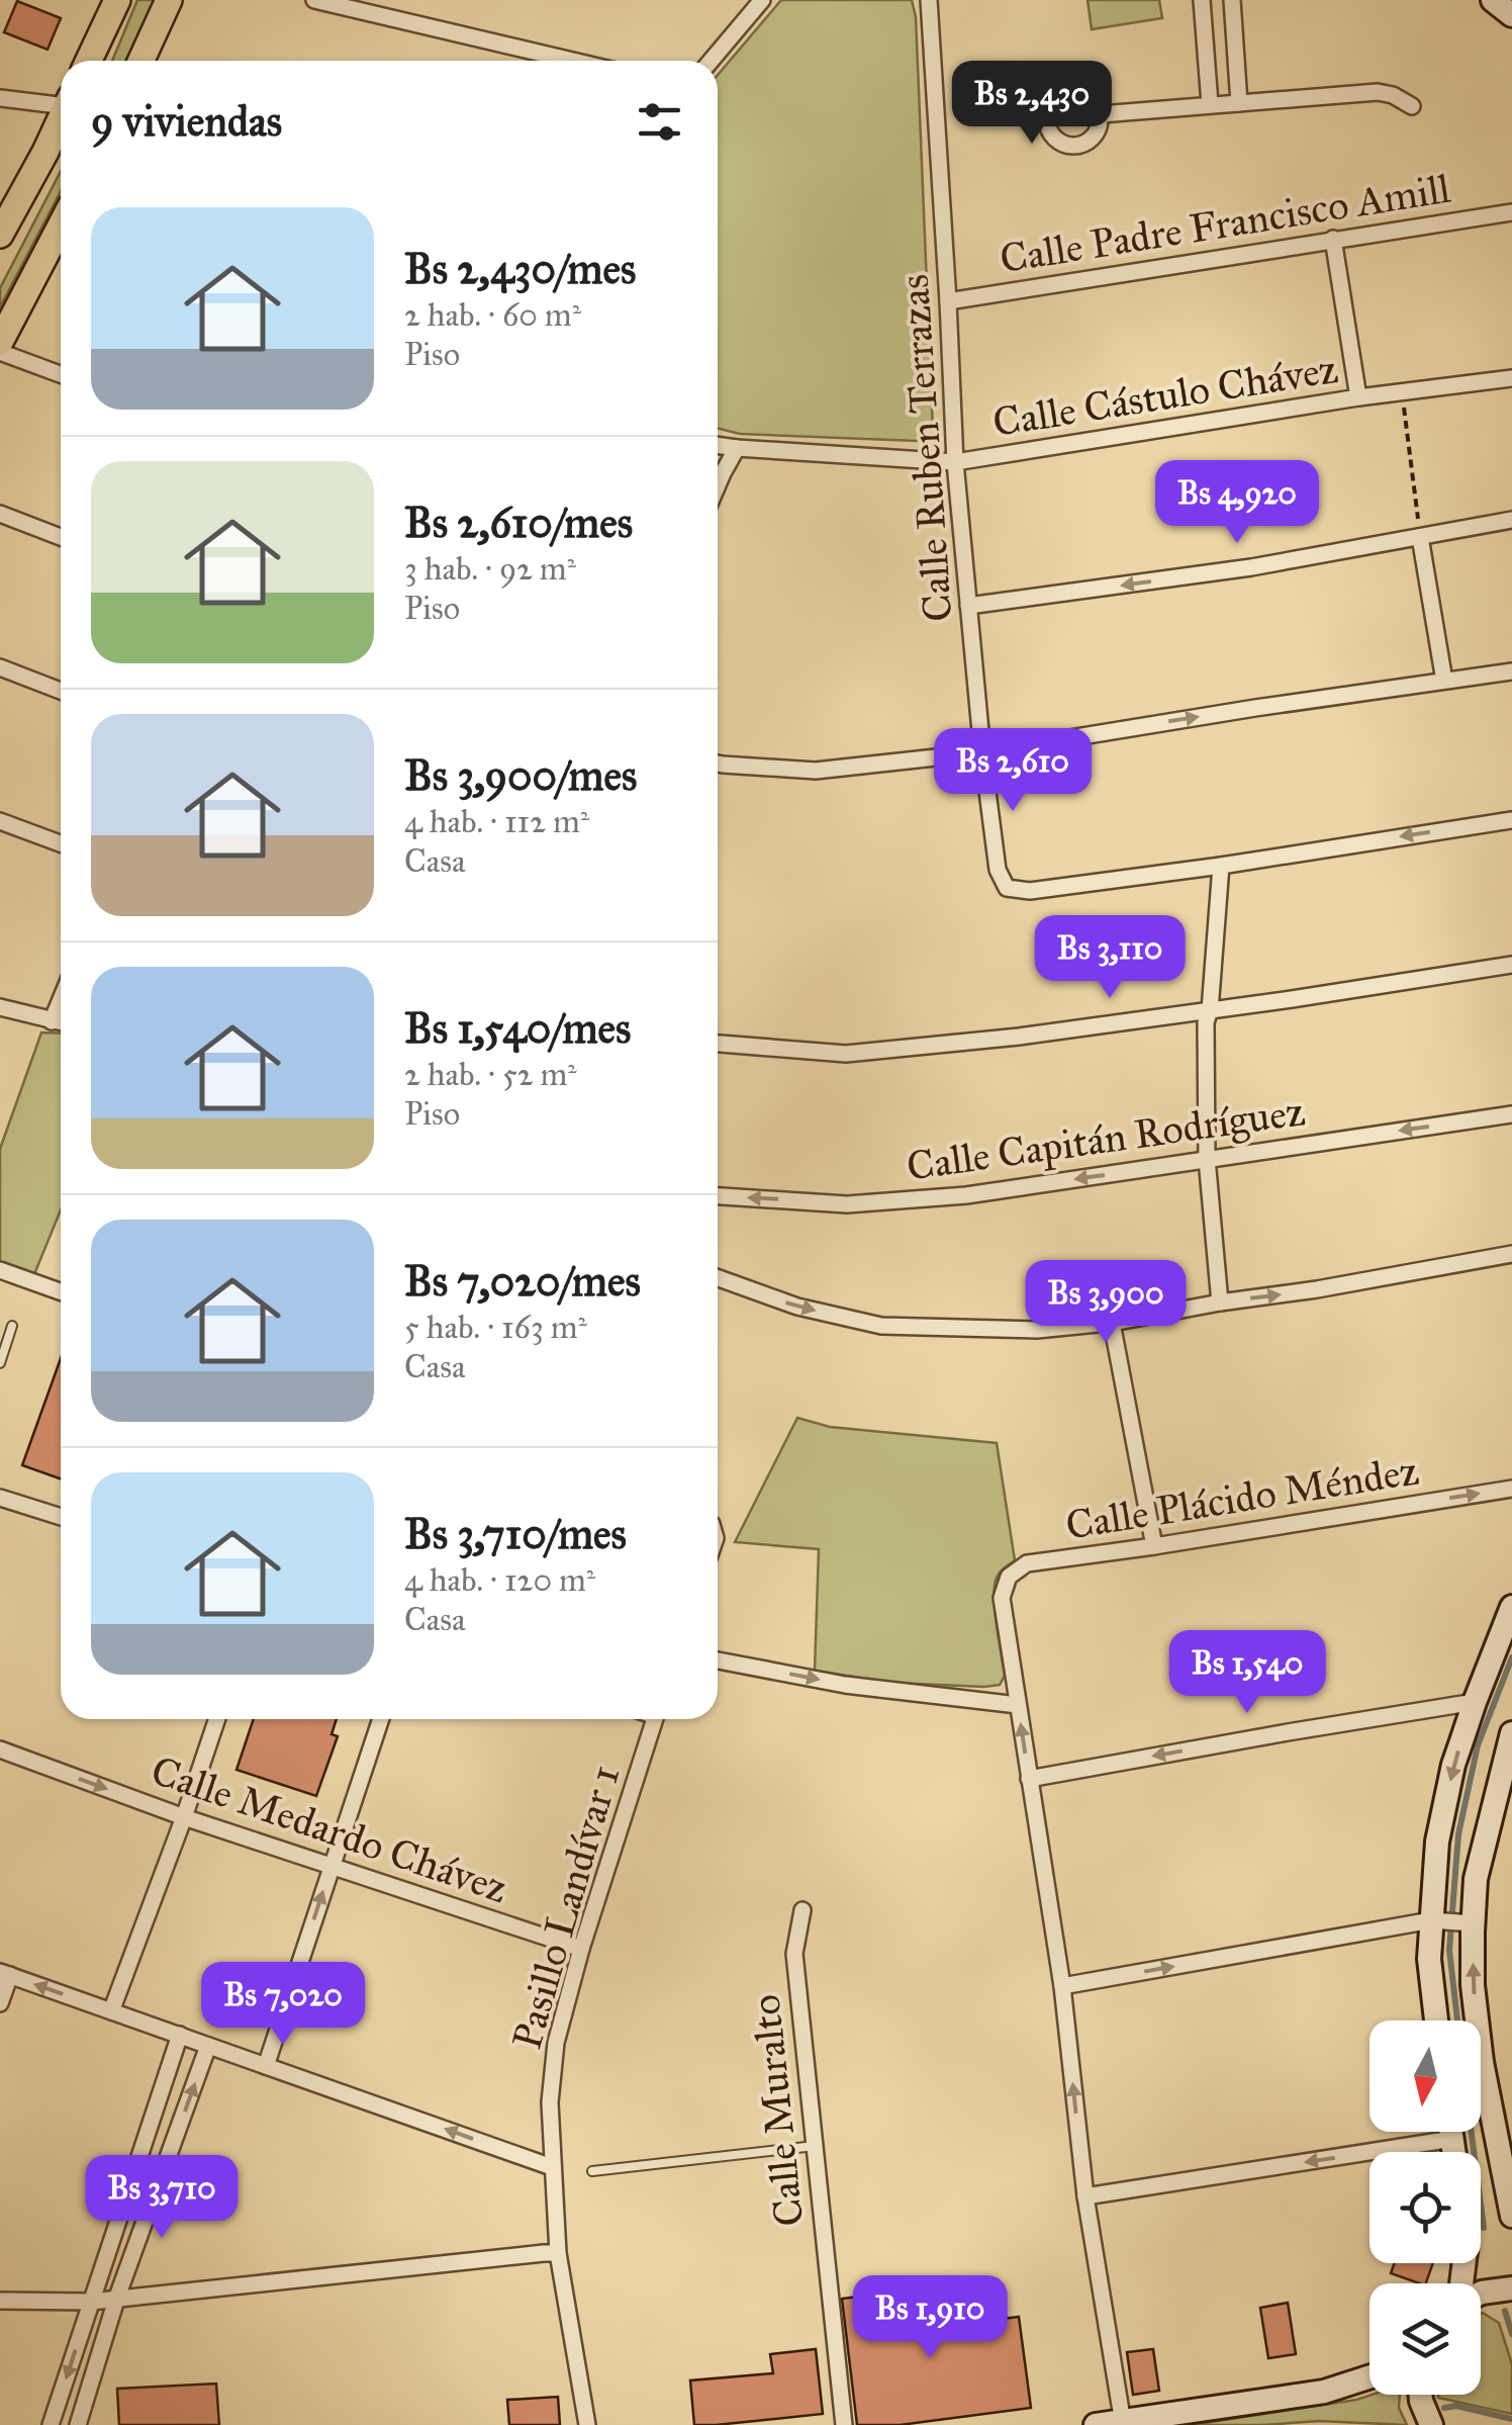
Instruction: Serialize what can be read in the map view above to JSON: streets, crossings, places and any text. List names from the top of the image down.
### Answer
{
  "streets": {
    "street": [
      "Calle Padre Francisco Amill",
      "Calle Cástulo Chávez",
      "Calle Ruben Terrazas",
      "Calle Capitán Rodríguez",
      "Calle Plácido Méndez",
      "Calle Medardo Chávez",
      "Pasillo Landívar 1",
      "Calle Muralto"
    ]
  },
  "crossings": [
    ["Calle Padre Francisco Amill", "Calle Ruben Terrazas"],
    ["Calle Cástulo Chávez", "Calle Ruben Terrazas"],
    ["Calle Medardo Chávez", "Pasillo Landívar 1"]
  ],
  "one_way": ["Calle Plácido Méndez"],
  "north": "bottom",
  "page": {
    "price": [
      "Bs 2,430",
      "Bs 4,920",
      "Bs 2,610",
      "Bs 3,110",
      "Bs 3,900",
      "Bs 1,540",
      "Bs 7,020",
      "Bs 3,710",
      "Bs 1,910"
    ],
    "heading": "9 viviendas",
    "list": [
      {
        "name": "Bs 2,430/mes",
        "note": "2 hab. · 60 m² · Piso"
      },
      {
        "name": "Bs 2,610/mes",
        "note": "3 hab. · 92 m² · Piso"
      },
      {
        "name": "Bs 3,900/mes",
        "note": "4 hab. · 112 m² · Casa"
      },
      {
        "name": "Bs 1,540/mes",
        "note": "2 hab. · 52 m² · Piso"
      },
      {
        "name": "Bs 7,020/mes",
        "note": "5 hab. · 163 m² · Casa"
      },
      {
        "name": "Bs 3,710/mes",
        "note": "4 hab. · 120 m² · Casa"
      }
    ]
  }
}
